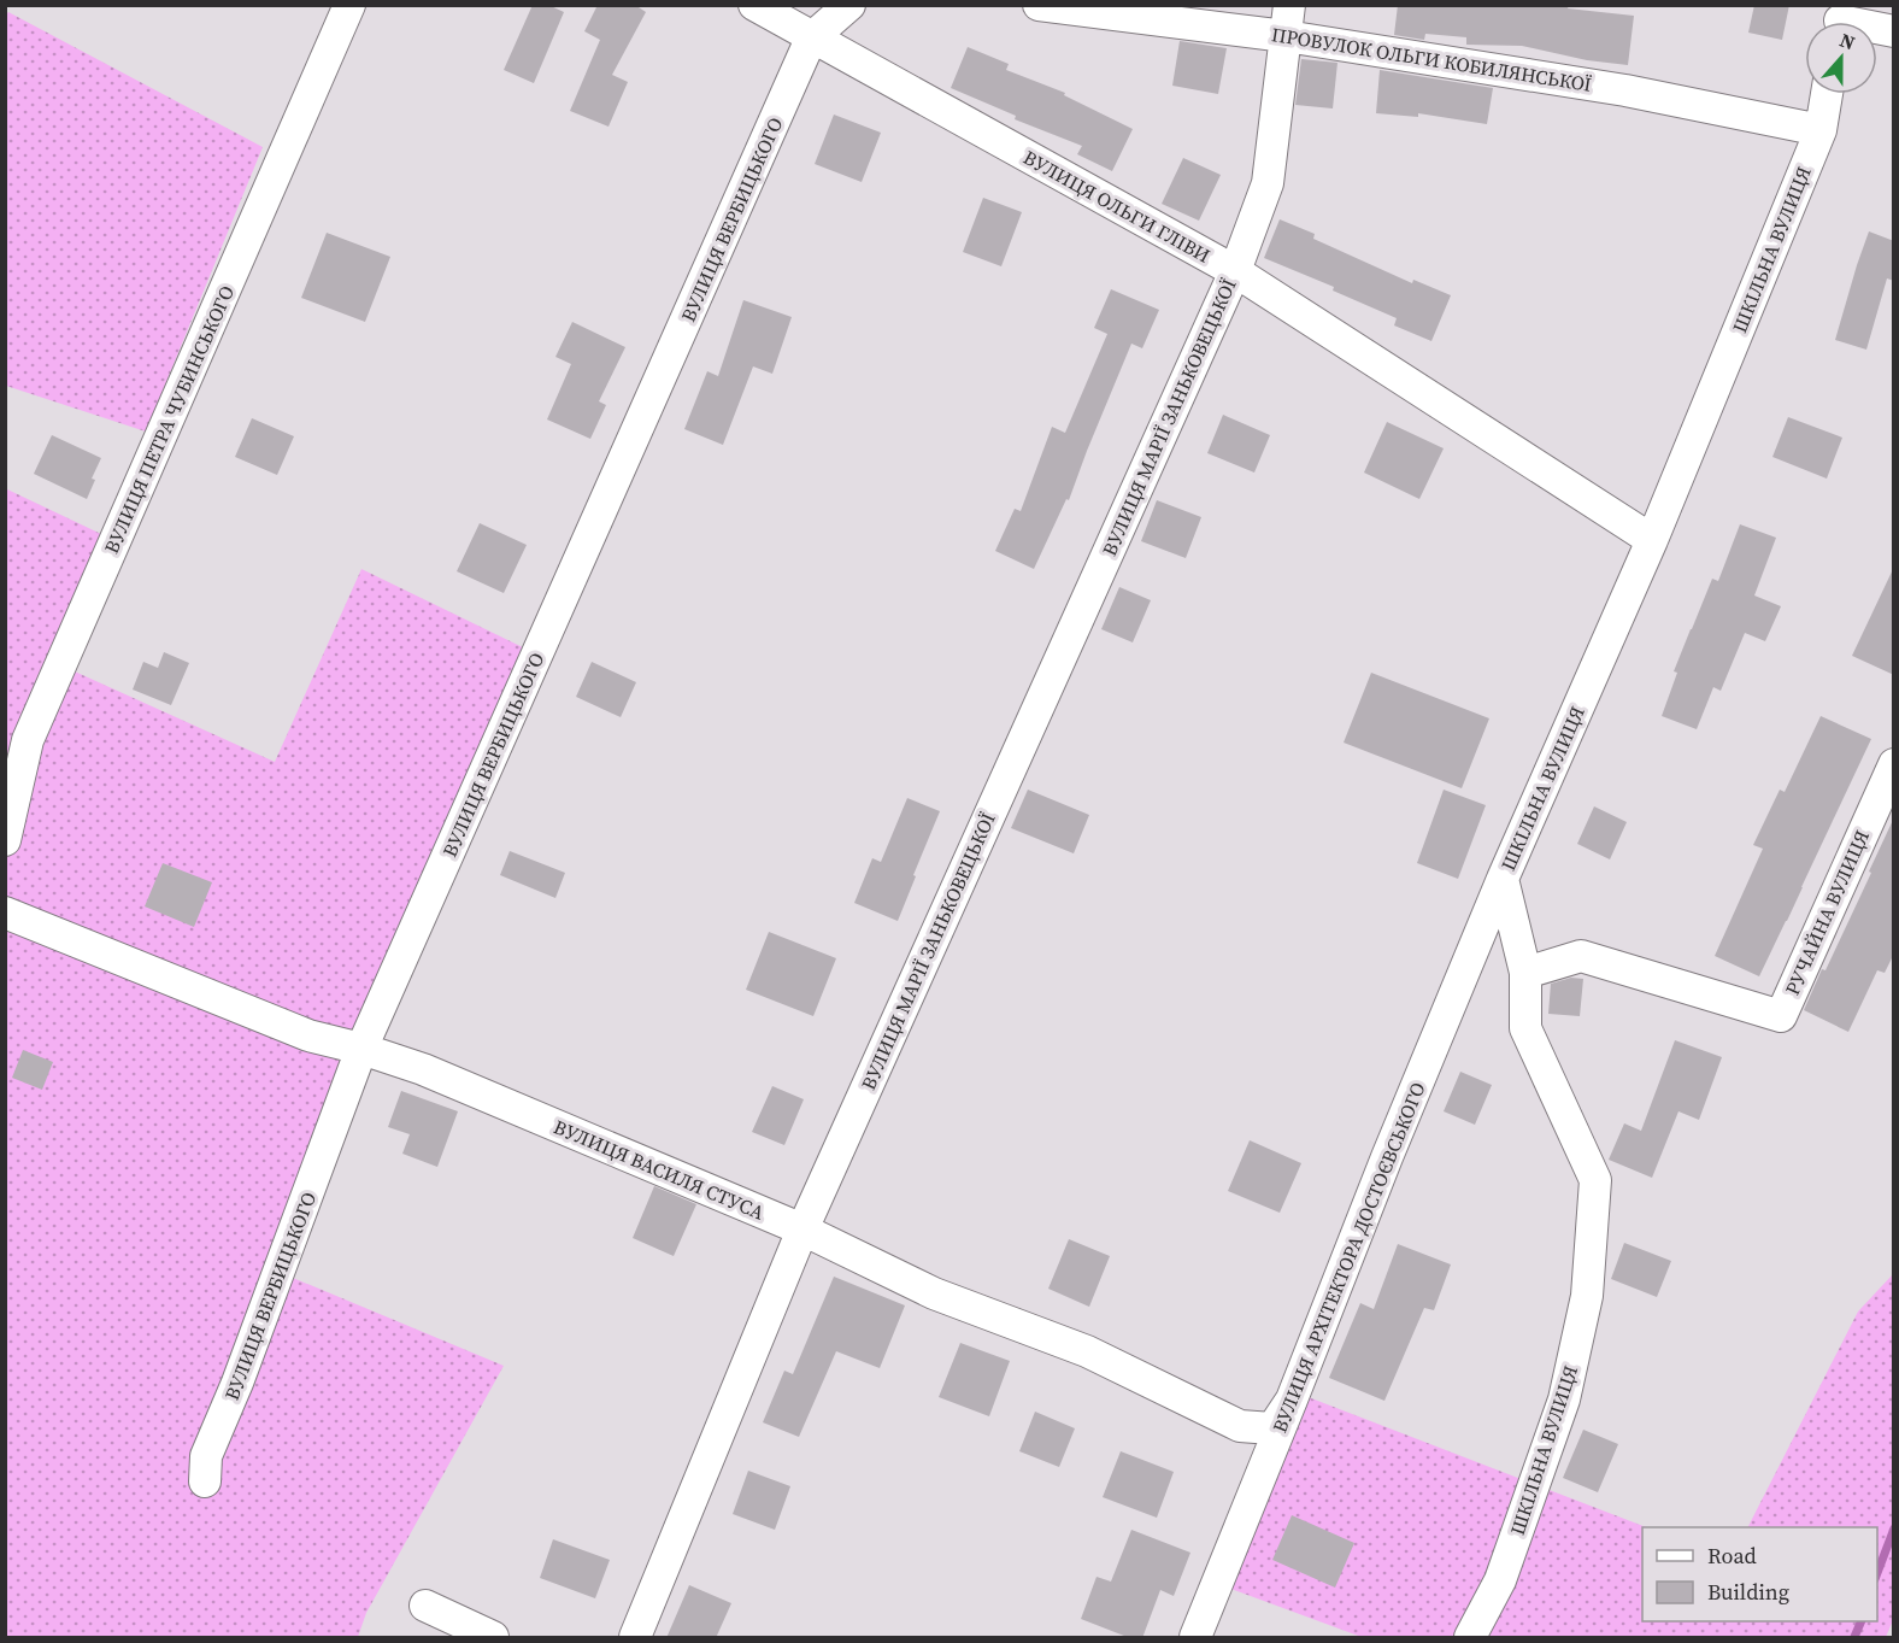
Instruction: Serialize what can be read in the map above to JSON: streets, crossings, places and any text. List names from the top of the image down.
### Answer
{
  "streets": {
    "street": [
      "ПРОВУЛОК ОЛЬГИ КОБИЛЯНСЬКОЇ",
      "ВУЛИЦЯ ОЛЬГИ ГЛІВИ",
      "ВУЛИЦЯ ВЕРБИЦЬКОГО",
      "ШКІЛЬНА ВУЛИЦЯ",
      "ВУЛИЦЯ МАРІЇ ЗАНЬКОВЕЦЬКОЇ",
      "ВУЛИЦЯ ПЕТРА ЧУБИНСЬКОГО",
      "РУЧАЙНА ВУЛИЦЯ",
      "ВУЛИЦЯ ВАСИЛЯ СТУСА",
      "ВУЛИЦЯ АРХІТЕКТОРА ДОСТОЄВСЬКОГО"
    ]
  },
  "crossings": [
    ["ПРОВУЛОК ОЛЬГИ КОБИЛЯНСЬКОЇ", "ШКІЛЬНА ВУЛИЦЯ"],
    ["ПРОВУЛОК ОЛЬГИ КОБИЛЯНСЬКОЇ", "ВУЛИЦЯ МАРІЇ ЗАНЬКОВЕЦЬКОЇ"],
    ["ВУЛИЦЯ ОЛЬГИ ГЛІВИ", "ВУЛИЦЯ ВЕРБИЦЬКОГО"],
    ["ВУЛИЦЯ ОЛЬГИ ГЛІВИ", "ШКІЛЬНА ВУЛИЦЯ"],
    ["ВУЛИЦЯ ОЛЬГИ ГЛІВИ", "ВУЛИЦЯ МАРІЇ ЗАНЬКОВЕЦЬКОЇ"],
    ["ВУЛИЦЯ ВЕРБИЦЬКОГО", "ВУЛИЦЯ ВАСИЛЯ СТУСА"],
    ["ШКІЛЬНА ВУЛИЦЯ", "РУЧАЙНА ВУЛИЦЯ"],
    ["ШКІЛЬНА ВУЛИЦЯ", "ВУЛИЦЯ АРХІТЕКТОРА ДОСТОЄВСЬКОГО"],
    ["ВУЛИЦЯ МАРІЇ ЗАНЬКОВЕЦЬКОЇ", "ВУЛИЦЯ ВАСИЛЯ СТУСА"],
    ["ВУЛИЦЯ ВАСИЛЯ СТУСА", "ВУЛИЦЯ АРХІТЕКТОРА ДОСТОЄВСЬКОГО"]
  ],
  "legend": ["Road", "Building"],
  "north": "top"
}
